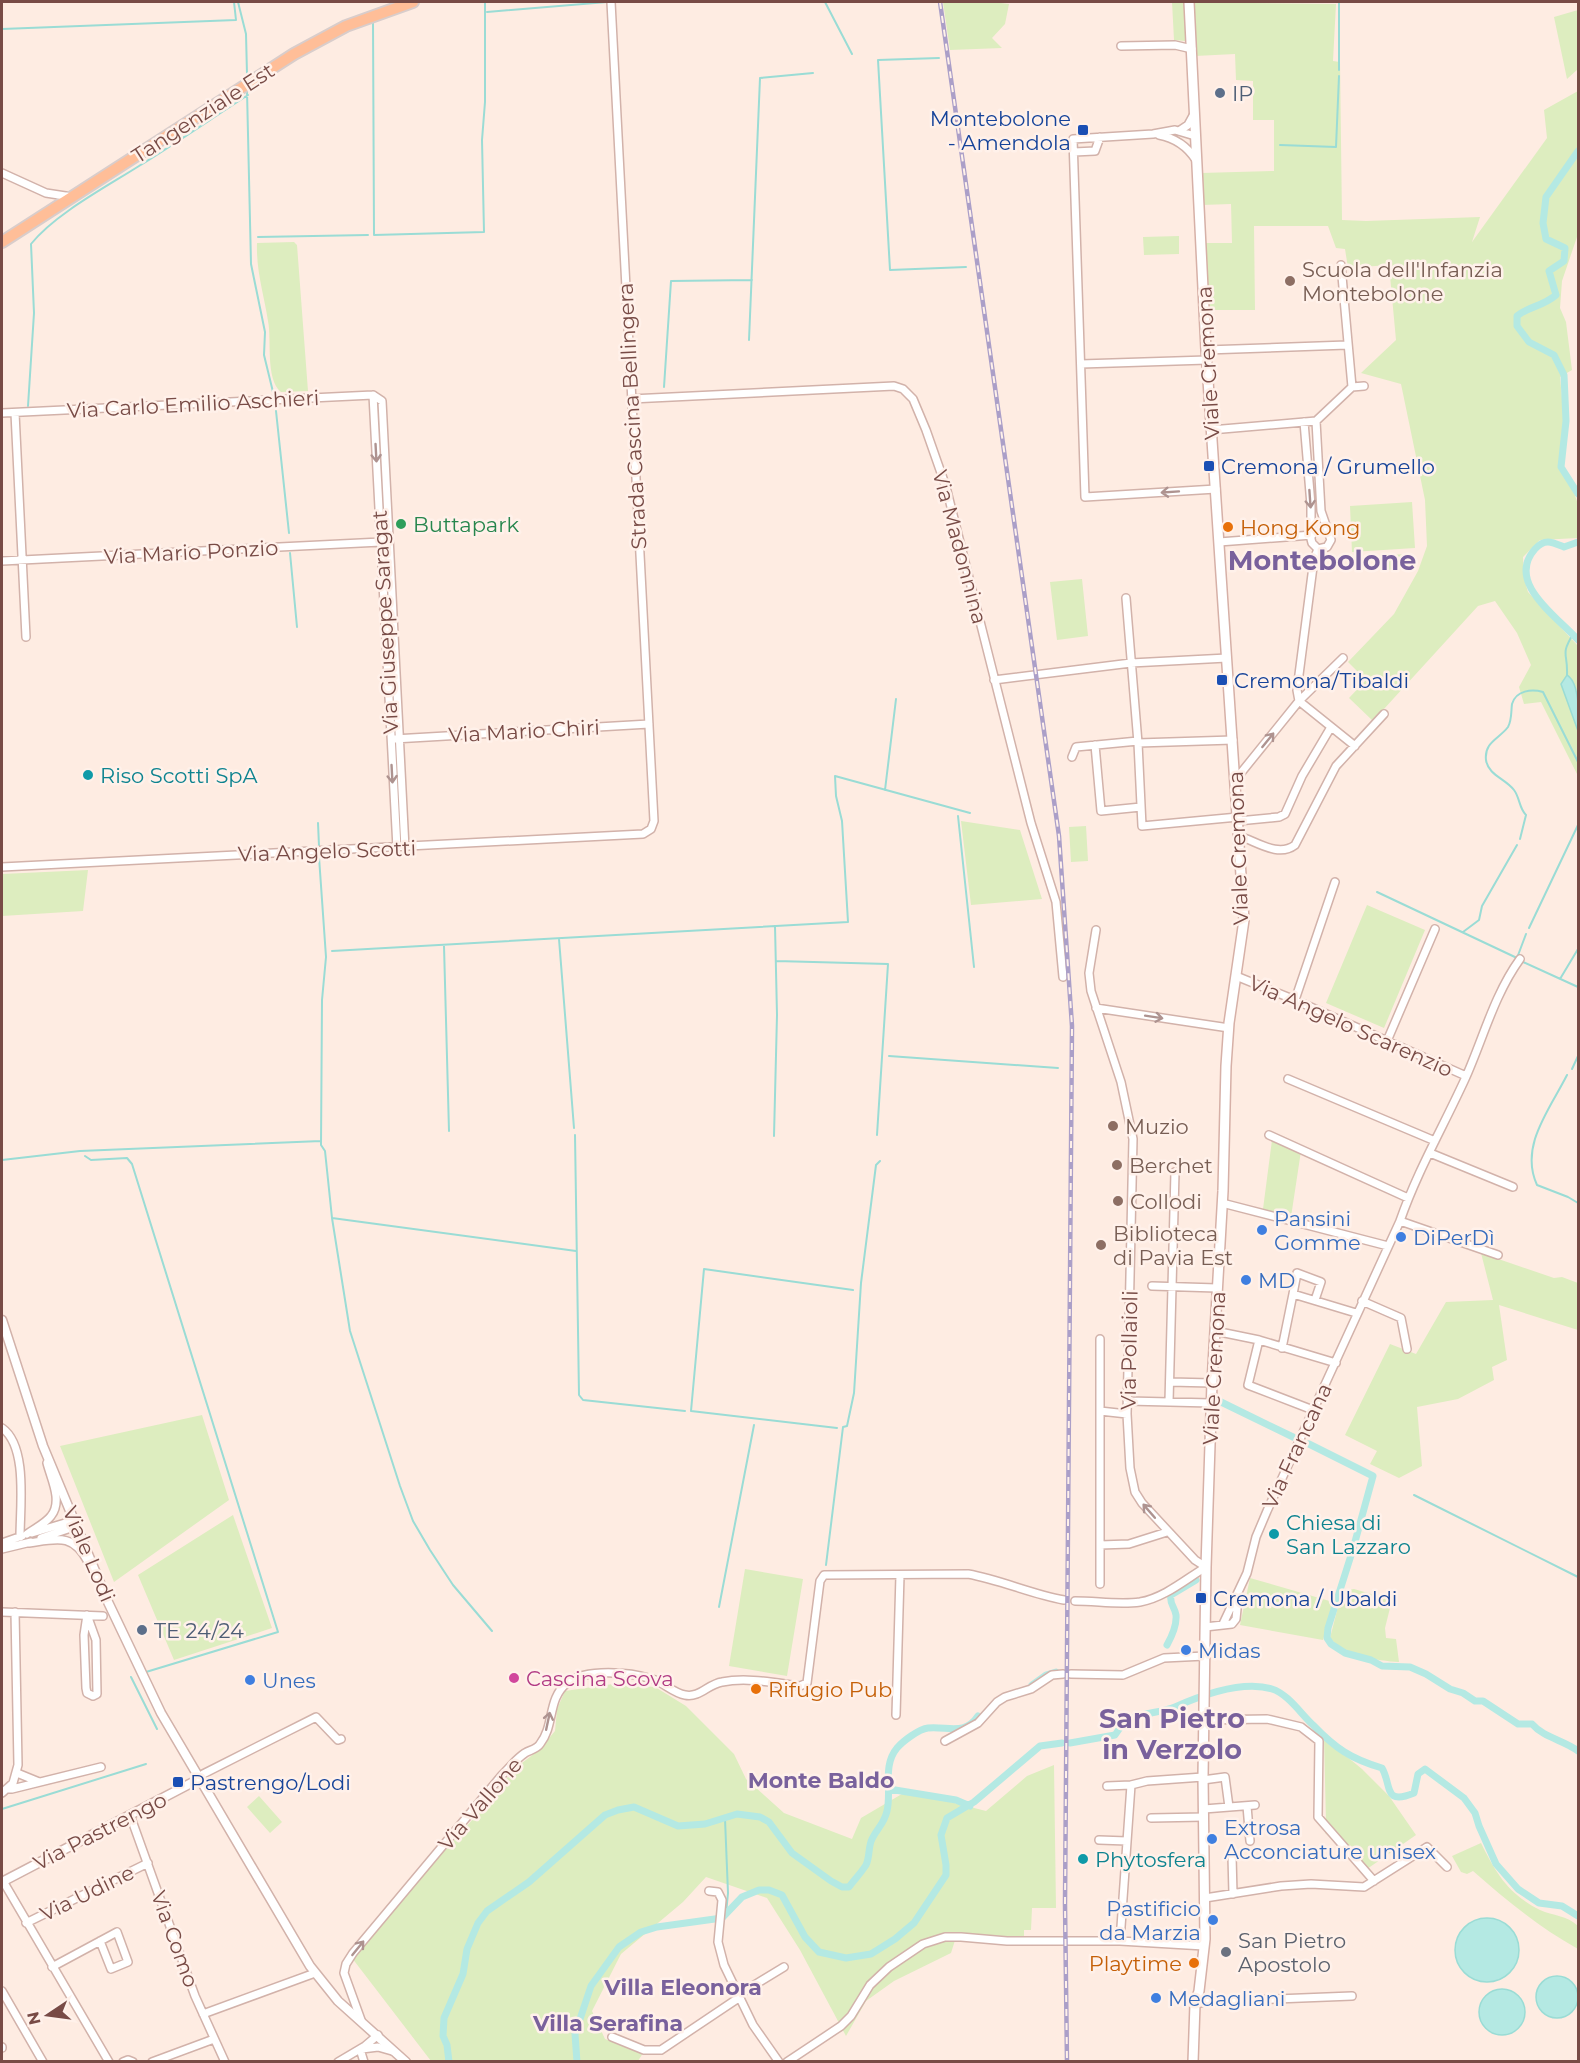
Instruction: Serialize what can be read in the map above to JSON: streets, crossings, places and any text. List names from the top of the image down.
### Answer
{
  "streets": {
    "main road": ["Tangenziale Est", "Viale Cremona"],
    "street": [
      "Via Carlo Emilio Aschieri",
      "Strada Cascina Bellingera",
      "Via Madonnina",
      "Via Mario Ponzio",
      "Via Giuseppe Saragat",
      "Via Mario Chiri",
      "Via Angelo Scotti",
      "Via Angelo Scarenzio",
      "Via Pollaioli",
      "Via Francana",
      "Viale Lodi",
      "Via Vallone",
      "Via Pastrengo",
      "Via Udine",
      "Via Como"
    ]
  },
  "crossings": [
    ["Viale Cremona", "Via Angelo Scarenzio"],
    ["Viale Cremona", "Via Pollaioli"],
    ["Viale Cremona", "Via Francana"],
    ["Via Carlo Emilio Aschieri", "Via Giuseppe Saragat"],
    ["Strada Cascina Bellingera", "Via Madonnina"],
    ["Strada Cascina Bellingera", "Via Mario Chiri"],
    ["Strada Cascina Bellingera", "Via Angelo Scotti"],
    ["Via Mario Ponzio", "Via Giuseppe Saragat"],
    ["Via Giuseppe Saragat", "Via Mario Chiri"],
    ["Via Giuseppe Saragat", "Via Angelo Scotti"],
    ["Via Angelo Scarenzio", "Via Francana"],
    ["Viale Lodi", "Via Vallone"],
    ["Viale Lodi", "Via Pastrengo"],
    ["Via Pastrengo", "Via Como"],
    ["Via Udine", "Via Como"]
  ],
  "one_way": ["Via Vallone"],
  "districts": [
    "Montebolone",
    "San Pietro in Verzolo",
    "Monte Baldo",
    "Villa Eleonora",
    "Villa Serafina"
  ],
  "places": {
    "other": [
      "IP",
      "Scuola dell'Infanzia Montebolone",
      "Buttapark",
      "Hong Kong",
      "Riso Scotti SpA",
      "Muzio",
      "Berchet",
      "Collodi",
      "Pansini Gomme",
      "DiPerDì",
      "Biblioteca di Pavia Est",
      "MD",
      "Chiesa di San Lazzaro",
      "TE 24/24",
      "Midas",
      "Cascina Scova",
      "Unes",
      "Rifugio Pub",
      "Extrosa Acconciature unisex",
      "Phytosfera",
      "Pastificio da Marzia",
      "San Pietro Apostolo",
      "Playtime",
      "Medagliani"
    ],
    "transit": [
      "Montebolone - Amendola",
      "Cremona / Grumello",
      "Cremona/Tibaldi",
      "Cremona / Ubaldi",
      "Pastrengo/Lodi"
    ]
  },
  "north": "left"
}
